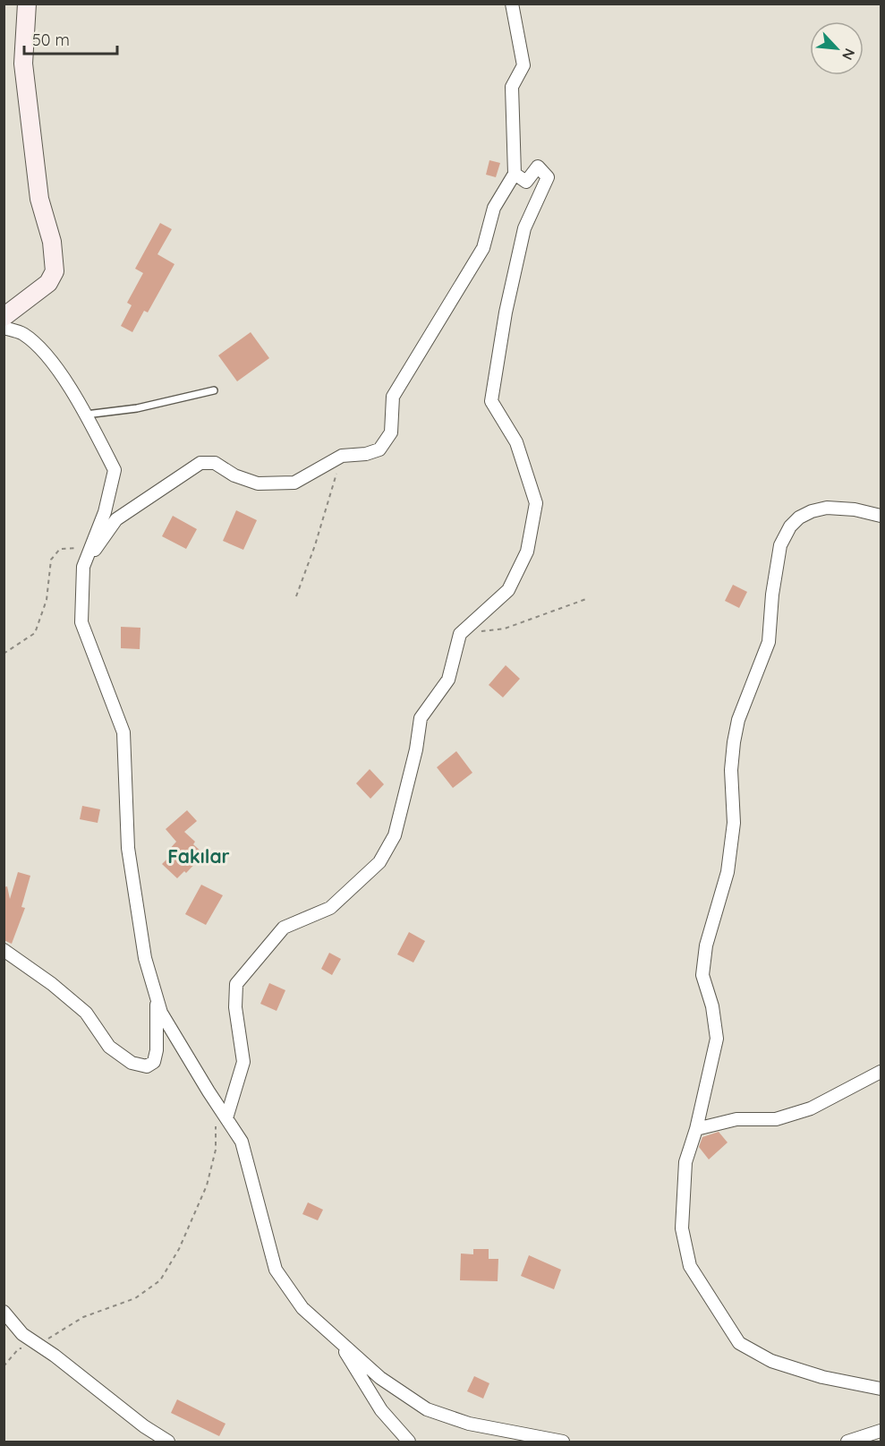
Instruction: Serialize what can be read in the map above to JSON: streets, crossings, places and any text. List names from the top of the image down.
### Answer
{
  "districts": ["Fakılar"],
  "scale_bar": "50 m",
  "north": "bottom right"
}
